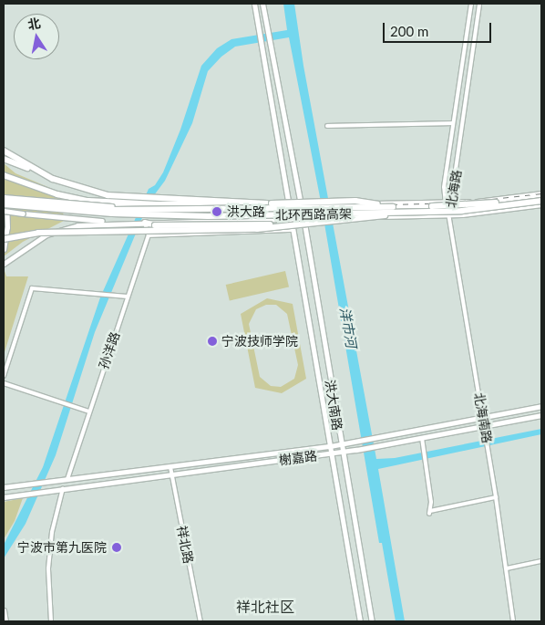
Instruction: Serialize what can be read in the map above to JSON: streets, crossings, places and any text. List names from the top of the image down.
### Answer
{
  "streets": {
    "highway": ["北环西路高架"],
    "main road": ["洪大南路", "榭嘉路"],
    "street": [
      "北海路",
      "孙洋路",
      "北海南路",
      "祥北路"
    ]
  },
  "crossings": [
    ["北海路", "北海南路"],
    ["孙洋路", "榭嘉路"],
    ["洪大南路", "榭嘉路"],
    ["北海南路", "榭嘉路"],
    ["榭嘉路", "祥北路"]
  ],
  "districts": ["祥北社区"],
  "water": ["洋市河"],
  "places": ["洪大路", "宁波技师学院", "宁波市第九医院"],
  "scale_bar": "200 m",
  "north": "top"
}
